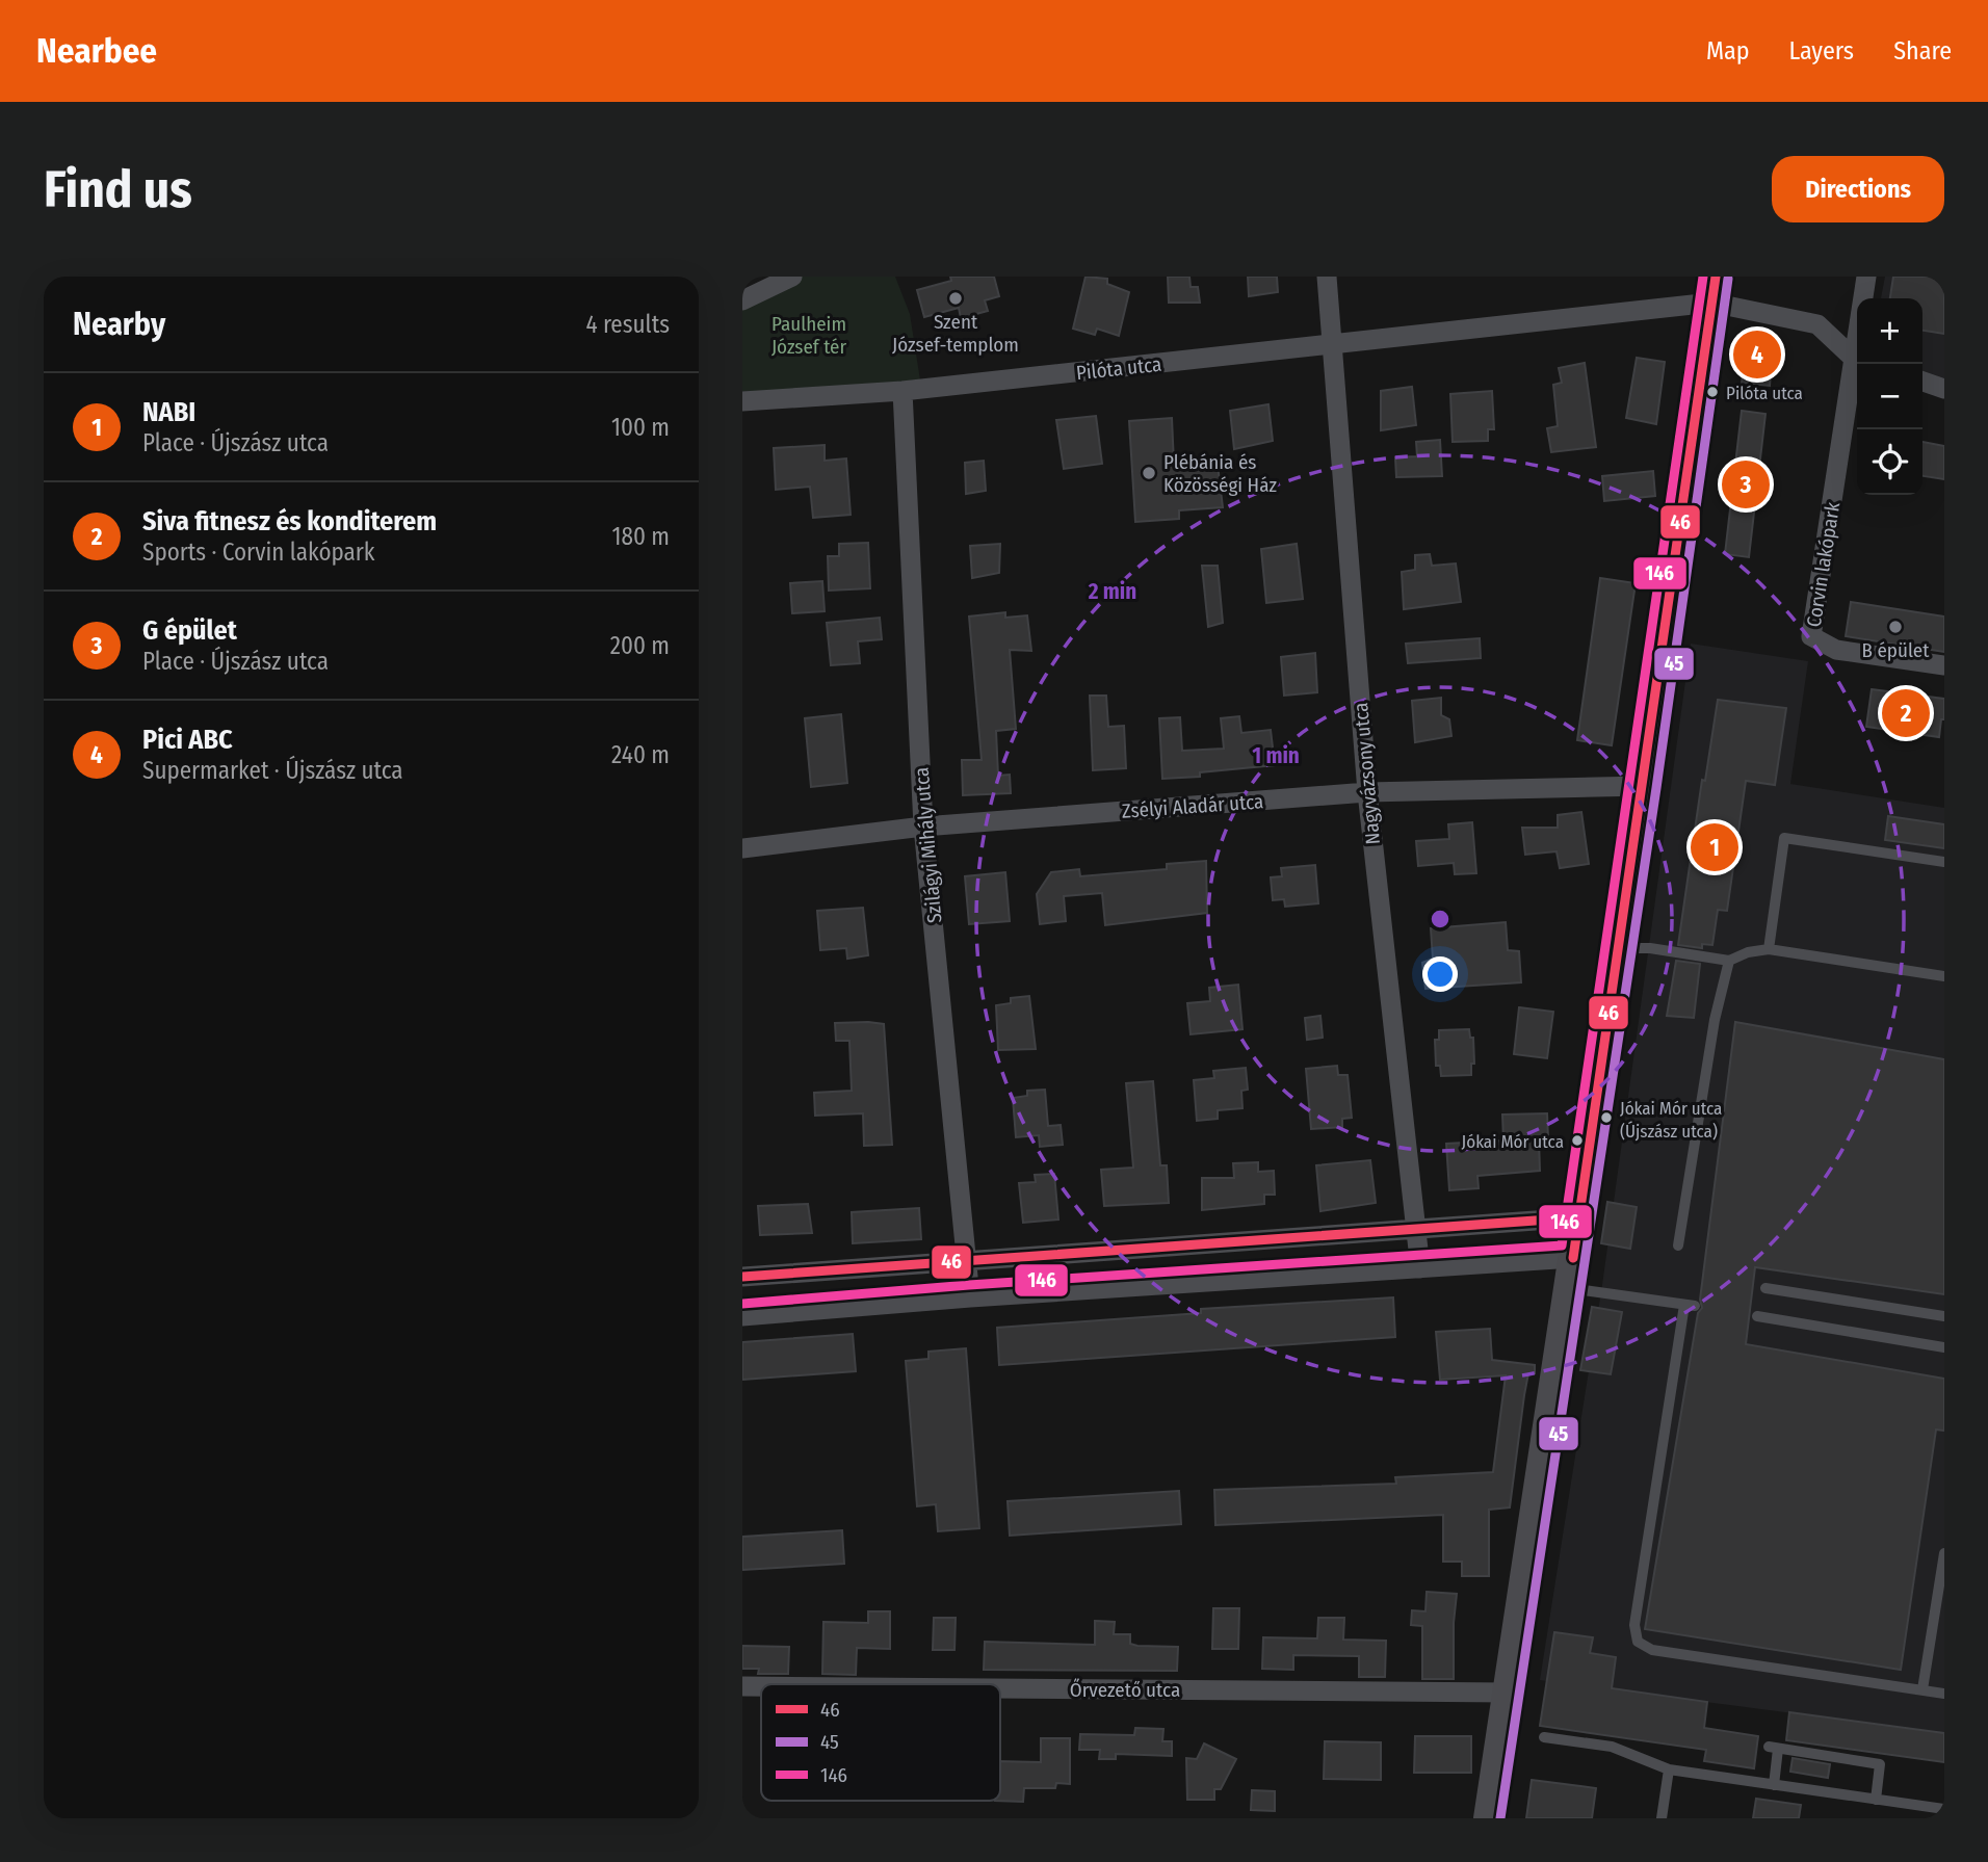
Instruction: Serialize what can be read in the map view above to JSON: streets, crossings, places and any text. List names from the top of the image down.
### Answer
{
  "streets": {
    "street": [
      "Pilóta utca",
      "Corvin lakópark",
      "Nagyvázsony utca",
      "Zsélyi Aladár utca",
      "Szilágyi Mihály utca",
      "Őrvezető utca"
    ]
  },
  "crossings": [
    ["Pilóta utca", "Corvin lakópark"],
    ["Pilóta utca", "Nagyvázsony utca"],
    ["Pilóta utca", "Szilágyi Mihály utca"],
    ["Nagyvázsony utca", "Zsélyi Aladár utca"],
    ["Zsélyi Aladár utca", "Szilágyi Mihály utca"]
  ],
  "parks": ["Paulheim József tér"],
  "places": [
    "Szent József-templom",
    "Pilóta utca",
    "Plébánia és Közösségi Ház",
    "B épület",
    "Jókai Mór utca (Újszász utca)",
    "Jókai Mór utca"
  ],
  "lines": ["transit line 46", "transit line 146", "transit line 45"],
  "legend": ["46", "45", "146"],
  "page": {
    "header": "Nearbee",
    "nav": ["Map", "Layers", "Share"],
    "buttons": "Directions",
    "title": "Find us",
    "heading": ["Nearby", "4 results"],
    "map_buttons": ["+", "−"],
    "pins": [
      "4",
      "3",
      "2",
      "1"
    ],
    "list": [
      {
        "mark": "1",
        "name": "NABI",
        "note": "Place · Újszász utca",
        "value": "100 m"
      },
      {
        "mark": "2",
        "name": "Siva fitnesz és konditerem",
        "note": "Sports · Corvin lakópark",
        "value": "180 m"
      },
      {
        "mark": "3",
        "name": "G épület",
        "note": "Place · Újszász utca",
        "value": "200 m"
      },
      {
        "mark": "4",
        "name": "Pici ABC",
        "note": "Supermarket · Újszász utca",
        "value": "240 m"
      }
    ]
  },
  "rings": ["2 min", "1 min"]
}
